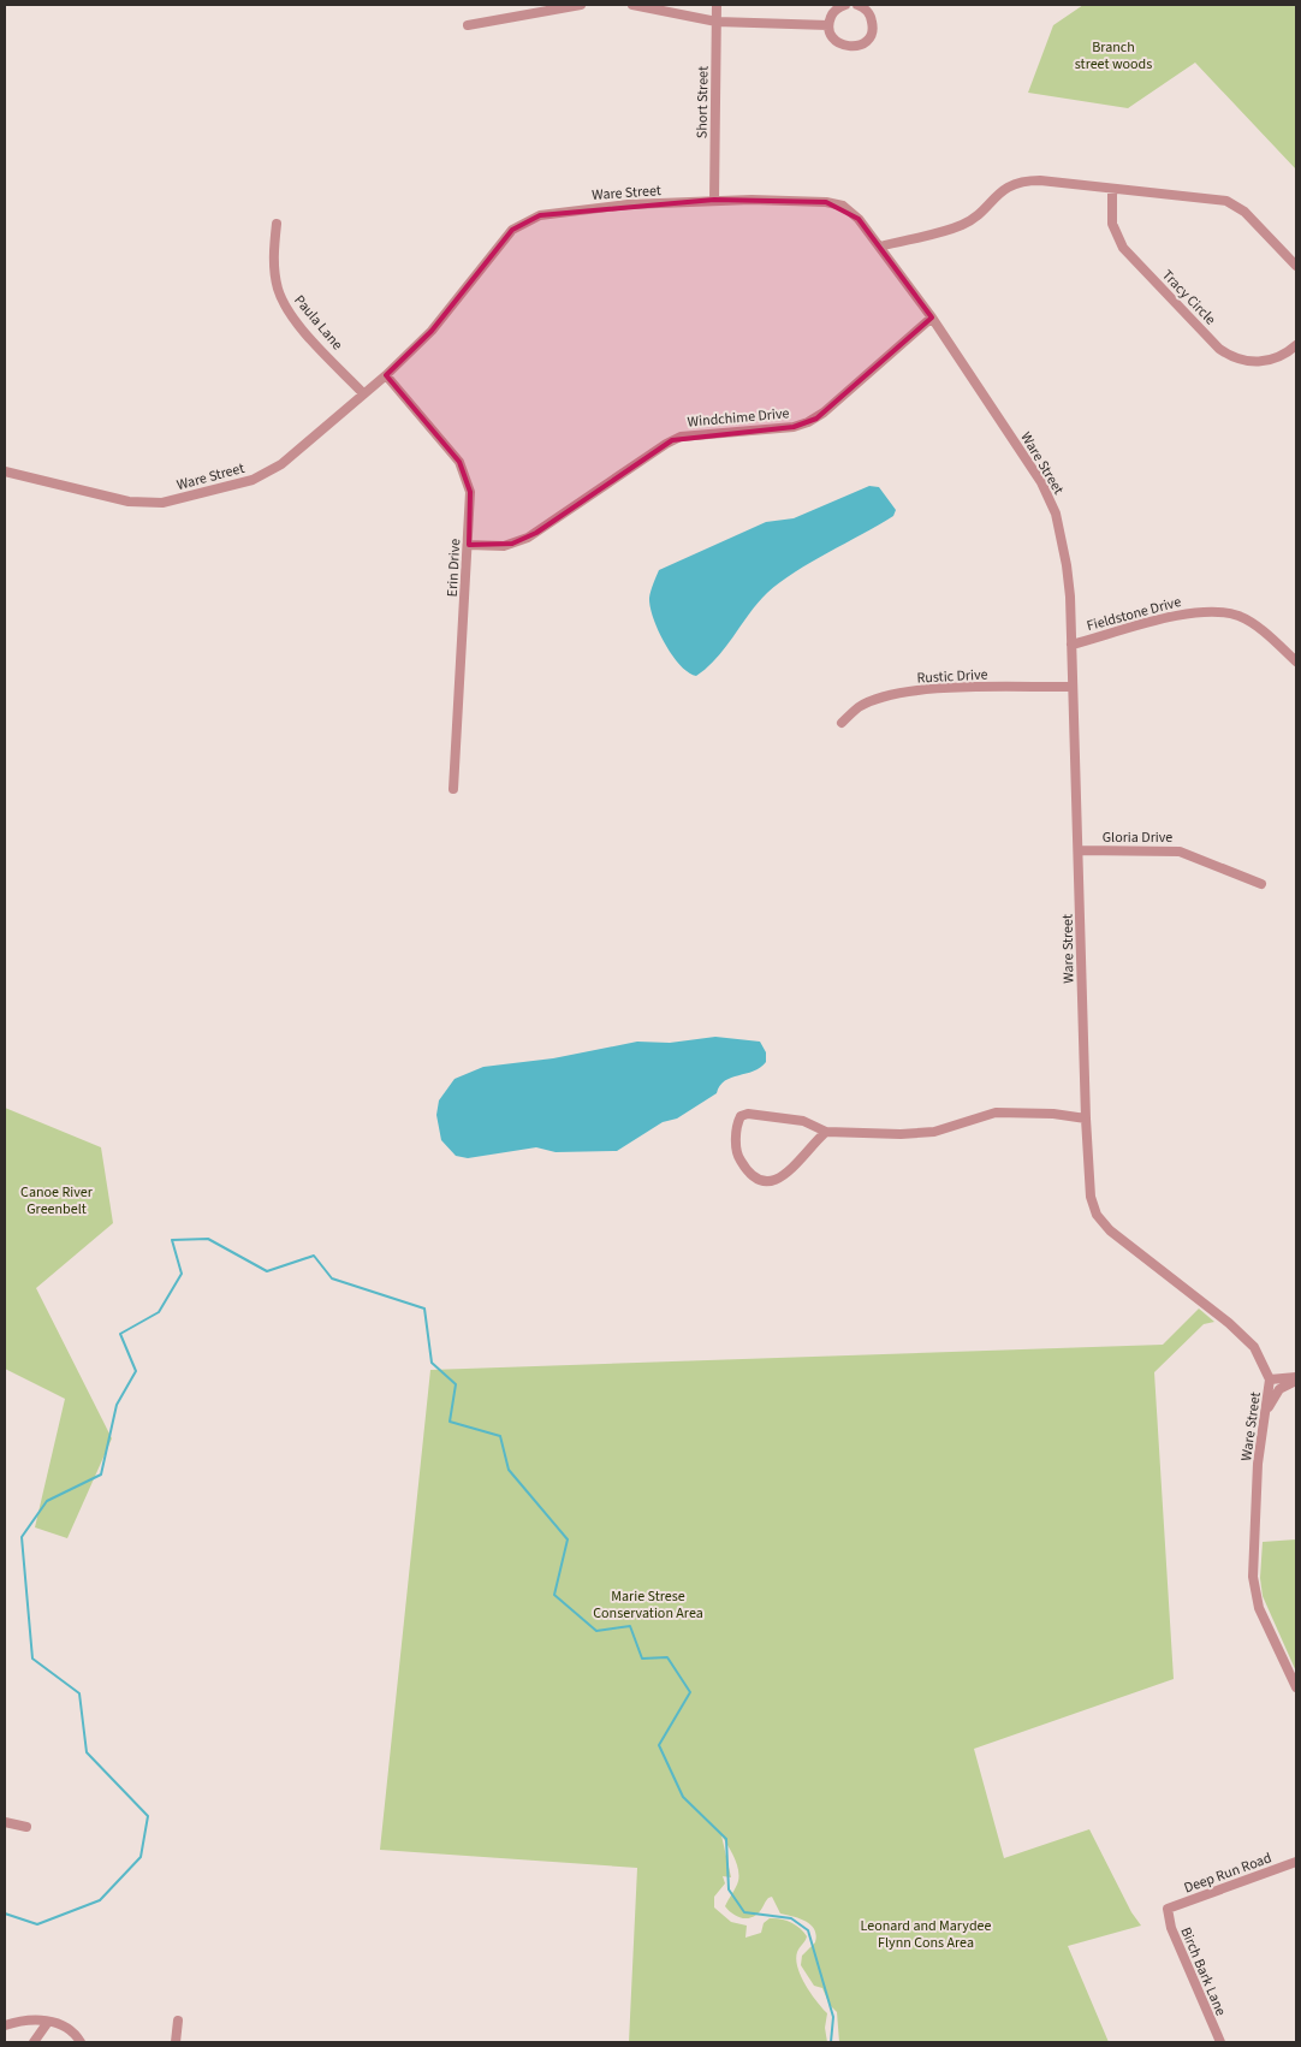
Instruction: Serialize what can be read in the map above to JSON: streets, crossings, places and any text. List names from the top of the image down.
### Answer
{
  "streets": {
    "street": [
      "Short Street",
      "Ware Street",
      "Tracy Circle",
      "Paula Lane",
      "Windchime Drive",
      "Erin Drive",
      "Fieldstone Drive",
      "Rustic Drive",
      "Gloria Drive",
      "Deep Run Road",
      "Birch Bark Lane"
    ]
  },
  "crossings": [
    ["Short Street", "Ware Street"],
    ["Ware Street", "Paula Lane"],
    ["Ware Street", "Windchime Drive"],
    ["Ware Street", "Erin Drive"],
    ["Ware Street", "Fieldstone Drive"],
    ["Ware Street", "Rustic Drive"],
    ["Ware Street", "Gloria Drive"],
    ["Windchime Drive", "Erin Drive"],
    ["Deep Run Road", "Birch Bark Lane"]
  ],
  "parks": [
    "Branch street woods",
    "Canoe River Greenbelt",
    "Marie Strese Conservation Area",
    "Leonard and Marydee Flynn Cons Area"
  ]
}
